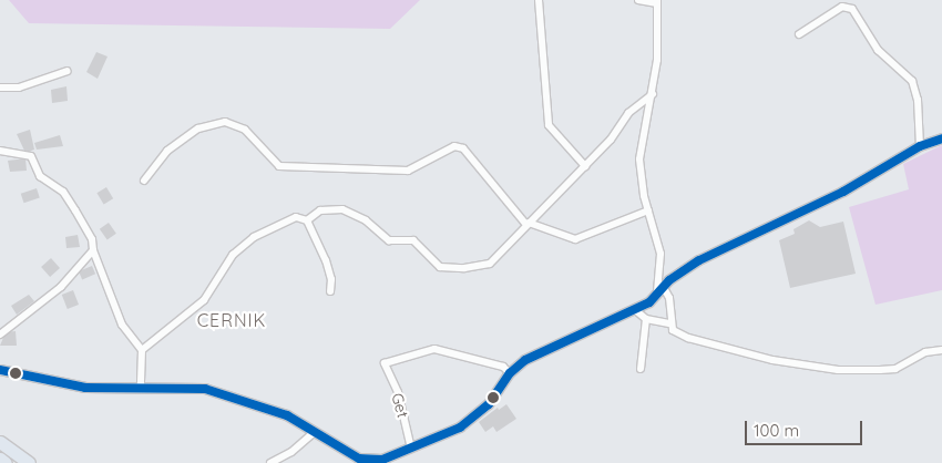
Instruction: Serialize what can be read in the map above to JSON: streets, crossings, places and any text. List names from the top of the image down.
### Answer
{
  "streets": {
    "street": ["Get"]
  },
  "districts": ["CERNIK"],
  "scale_bar": "100 m"
}
